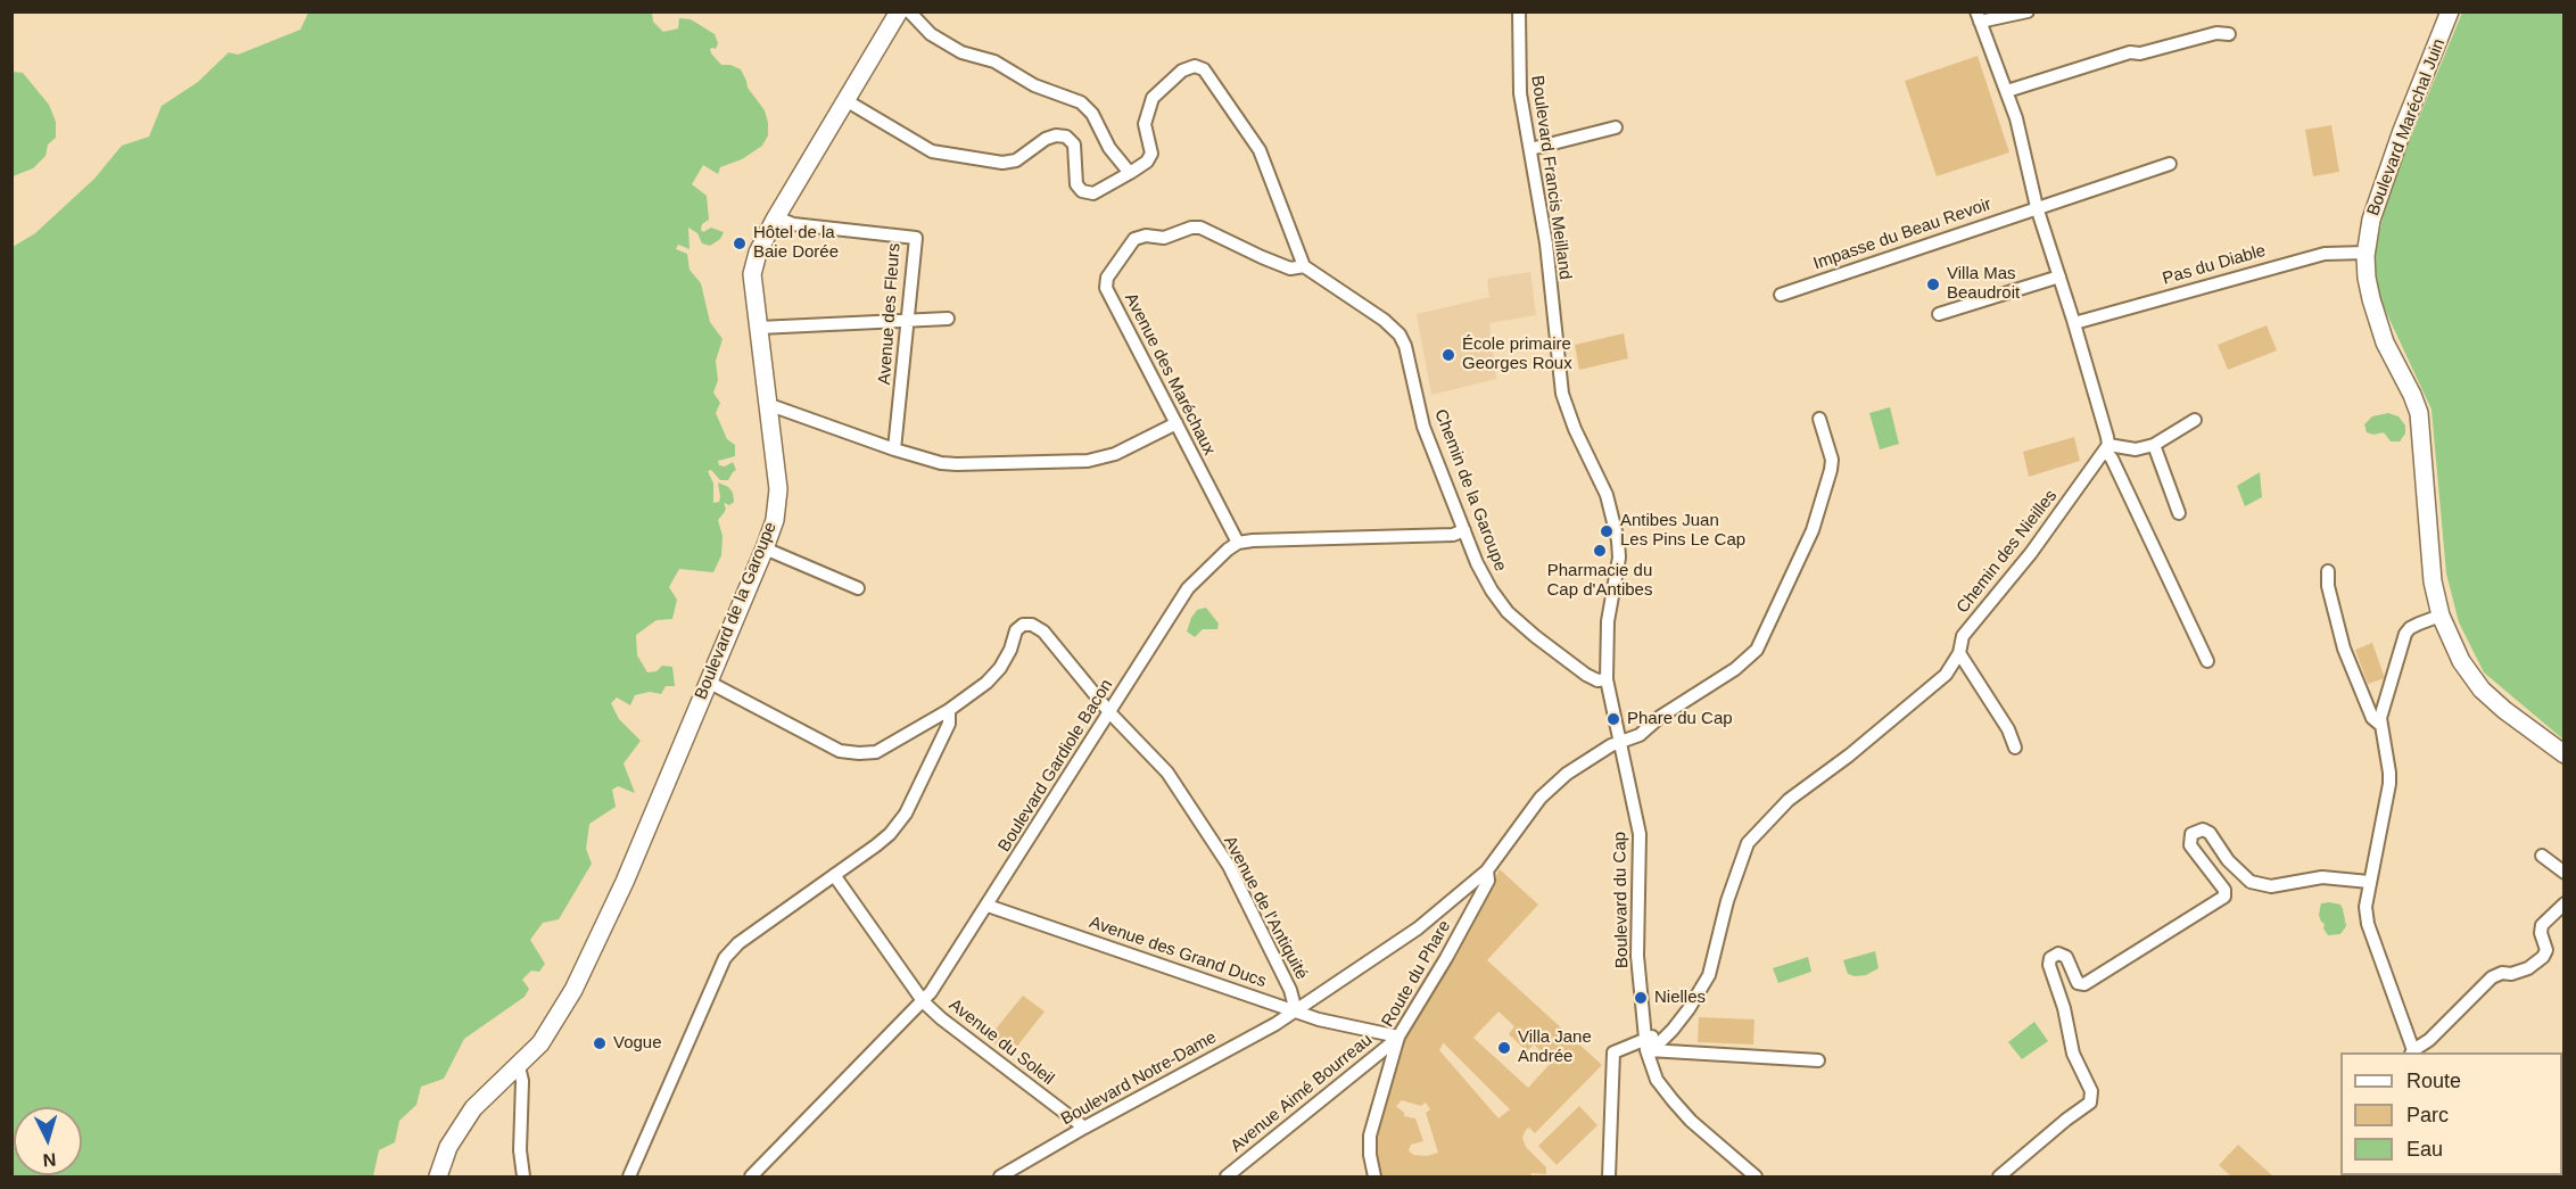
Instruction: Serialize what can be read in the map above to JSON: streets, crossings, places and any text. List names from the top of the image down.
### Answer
{
  "streets": {
    "street": [
      "Boulevard Maréchal Juin",
      "Boulevard Francis Meilland",
      "Impasse du Beau Revoir",
      "Pas du Diable",
      "Avenue des Fleurs",
      "Avenue des Maréchaux",
      "Chemin de la Garoupe",
      "Chemin des Nieilles",
      "Boulevard de la Garoupe",
      "Boulevard Gardiole Bacon",
      "Boulevard du Cap",
      "Avenue de l'Antiquité",
      "Avenue des Grand Ducs",
      "Route du Phare",
      "Avenue du Soleil",
      "Boulevard Notre-Dame",
      "Avenue Aimé Bourreau"
    ]
  },
  "crossings": [
    ["Boulevard Maréchal Juin", "Pas du Diable"],
    ["Boulevard Francis Meilland", "Chemin de la Garoupe"],
    ["Boulevard Francis Meilland", "Boulevard du Cap"],
    ["Avenue des Fleurs", "Boulevard de la Garoupe"],
    ["Avenue des Maréchaux", "Chemin de la Garoupe"],
    ["Avenue des Maréchaux", "Boulevard Gardiole Bacon"],
    ["Chemin des Nieilles", "Boulevard du Cap"],
    ["Boulevard de la Garoupe", "Avenue de l'Antiquité"],
    ["Boulevard Gardiole Bacon", "Avenue de l'Antiquité"],
    ["Boulevard Gardiole Bacon", "Avenue des Grand Ducs"],
    ["Boulevard Gardiole Bacon", "Avenue du Soleil"],
    ["Avenue de l'Antiquité", "Avenue des Grand Ducs"],
    ["Avenue de l'Antiquité", "Boulevard Notre-Dame"],
    ["Avenue des Grand Ducs", "Route du Phare"],
    ["Avenue des Grand Ducs", "Boulevard Notre-Dame"],
    ["Avenue des Grand Ducs", "Avenue Aimé Bourreau"],
    ["Route du Phare", "Boulevard Notre-Dame"],
    ["Route du Phare", "Avenue Aimé Bourreau"],
    ["Avenue du Soleil", "Boulevard Notre-Dame"]
  ],
  "places": [
    "Hôtel de la Baie Dorée",
    "Villa Mas Beaudroit",
    "École primaire Georges Roux",
    "Antibes Juan Les Pins Le Cap",
    "Pharmacie du Cap d'Antibes",
    "Phare du Cap",
    "Nielles",
    "Vogue",
    "Villa Jane Andrée"
  ],
  "legend": ["Route", "Parc", "Eau"],
  "north": "bottom"
}
